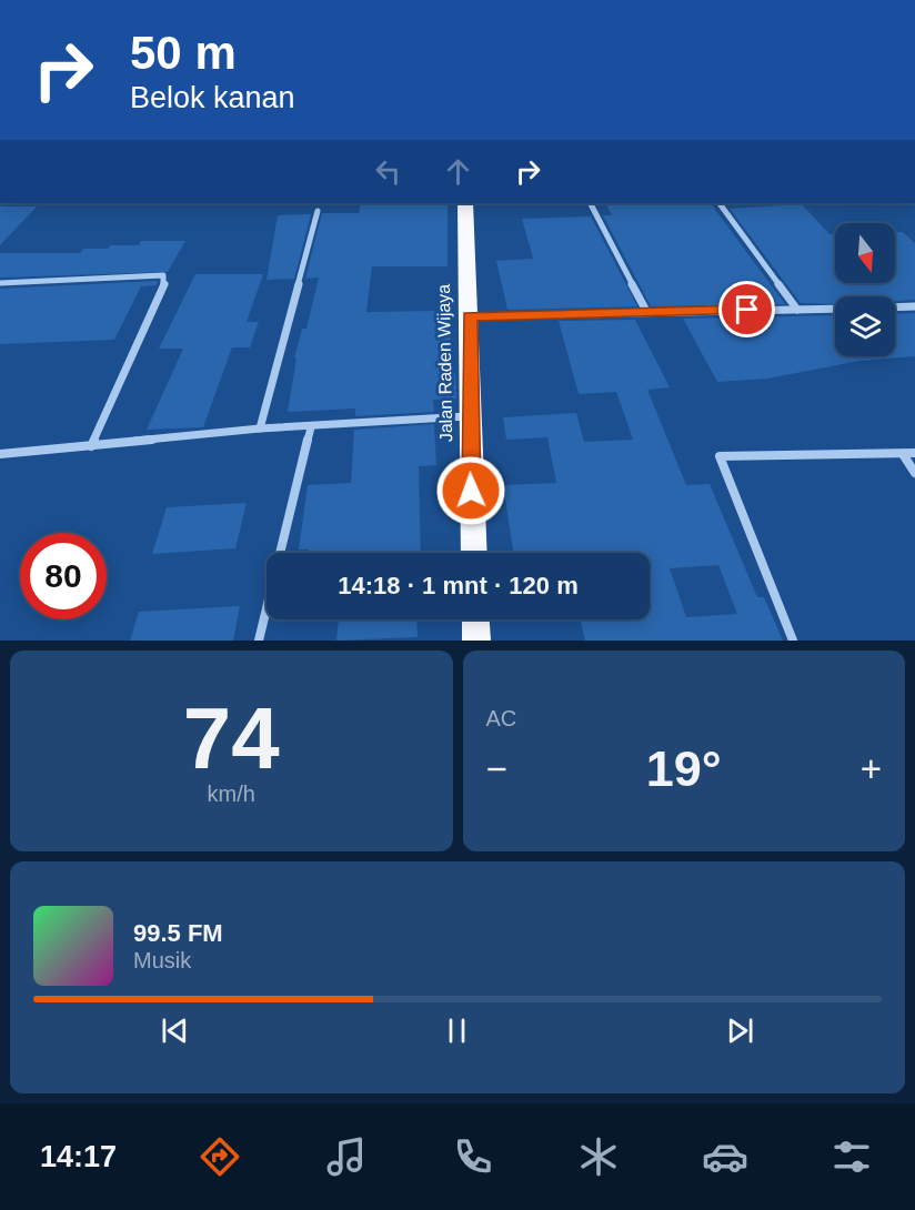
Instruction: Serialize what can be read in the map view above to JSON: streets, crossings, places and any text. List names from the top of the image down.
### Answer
{
  "streets": {
    "highway": ["Jalan Raden Wijaya"]
  },
  "north": "bottom",
  "page": {
    "turn": ["50 m", "Belok kanan"],
    "limit": "80",
    "trip": "14:18 · 1 mnt · 120 m",
    "tile": [
      ["74", "km/h"],
      "AC"
    ],
    "heat": ["−", "19°", "+"],
    "song": ["99.5 FM", "Musik"],
    "tabs": "14:17"
  }
}
